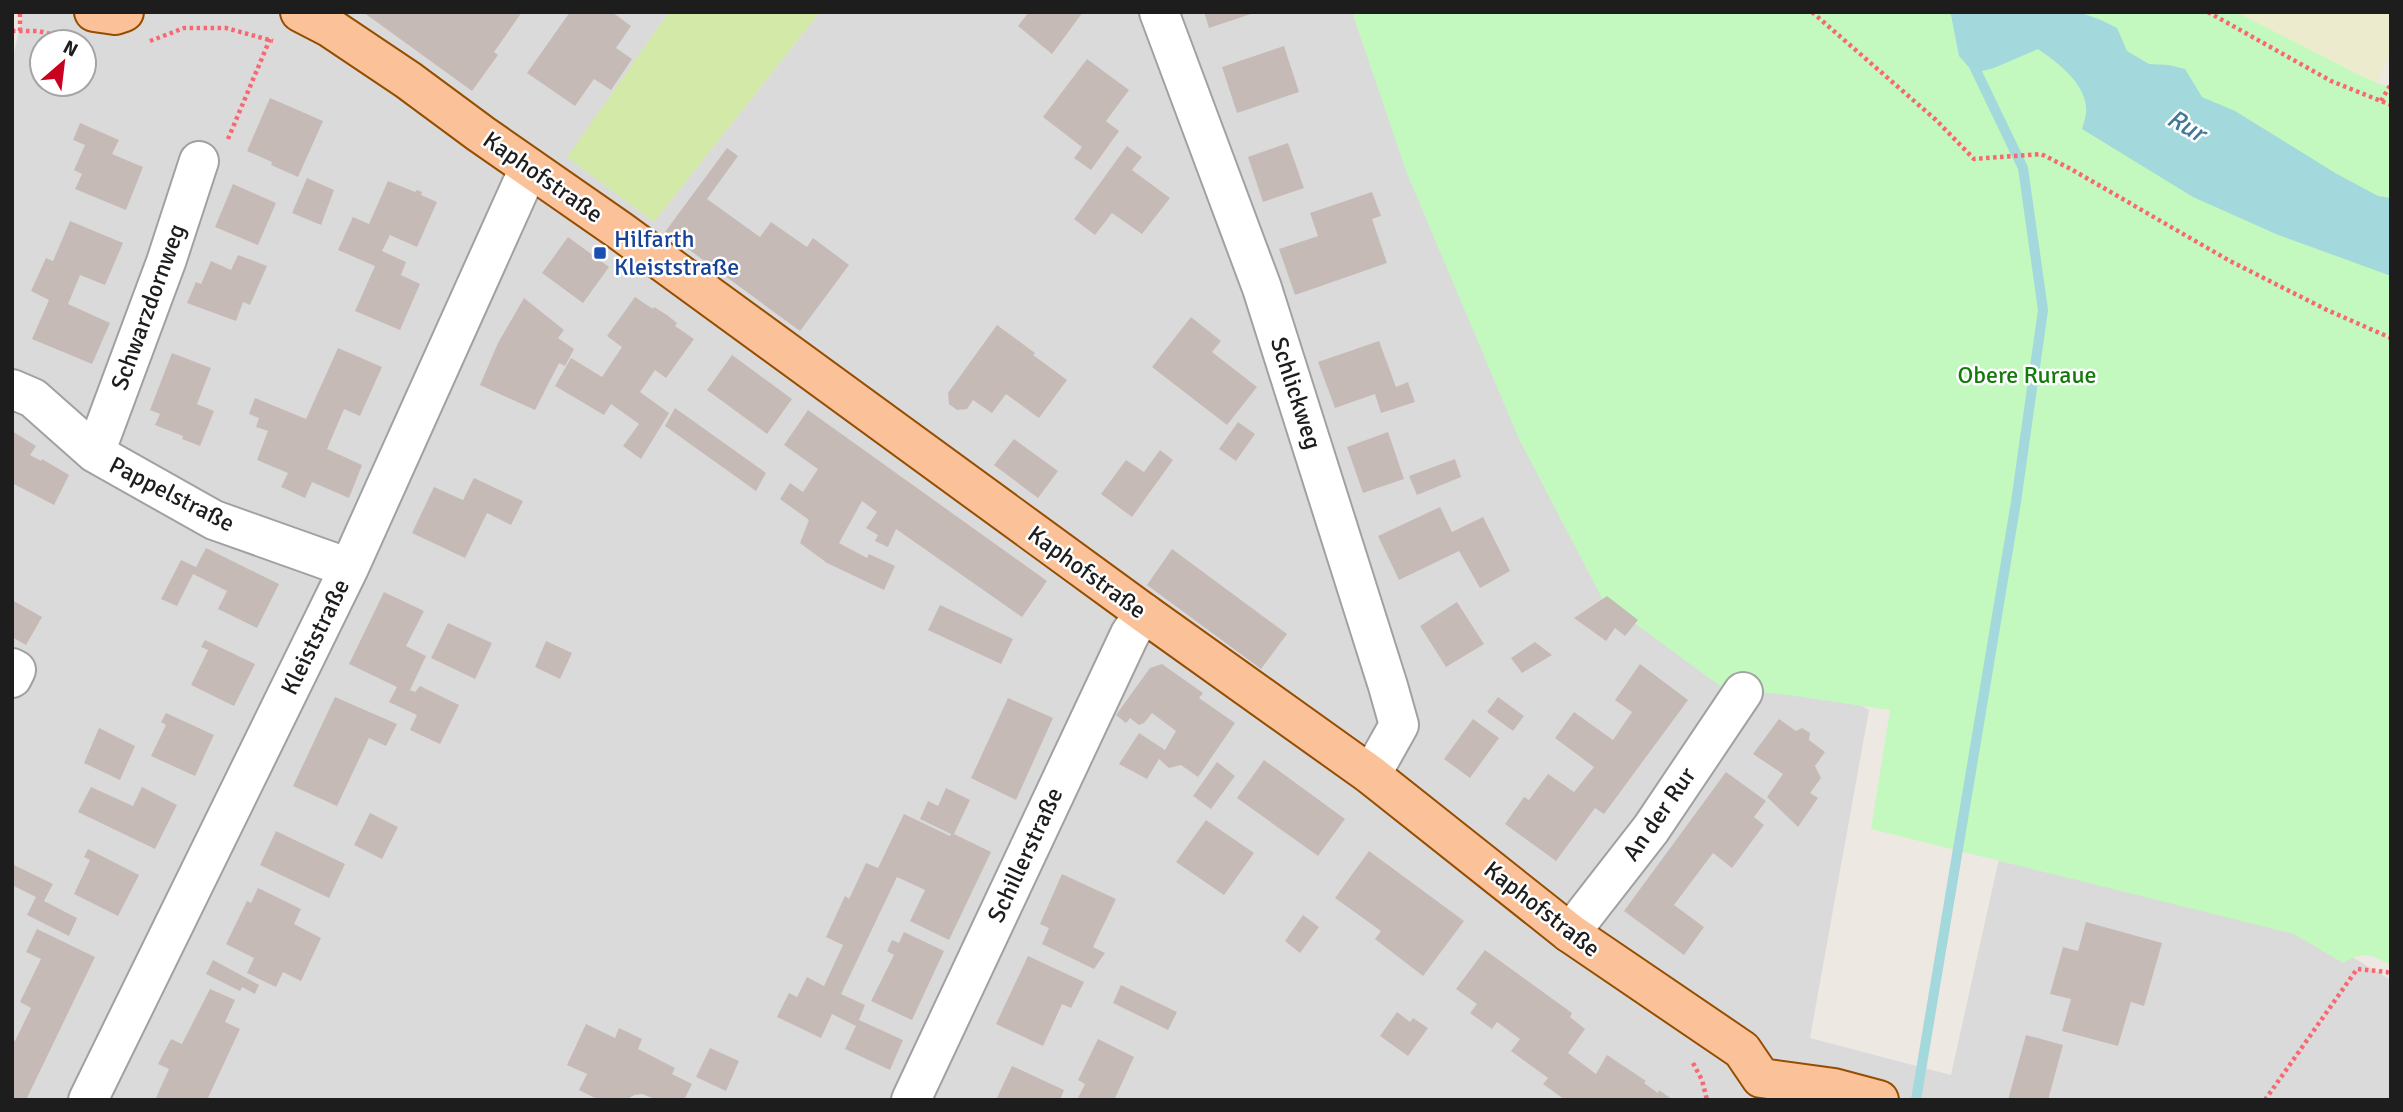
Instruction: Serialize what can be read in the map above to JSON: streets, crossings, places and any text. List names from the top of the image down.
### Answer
{
  "streets": {
    "main road": ["Kaphofstraße"],
    "street": [
      "Schwarzdornweg",
      "Schlickweg",
      "Pappelstraße",
      "Kleiststraße",
      "An der Rur",
      "Schillerstraße"
    ]
  },
  "crossings": [
    ["Kaphofstraße", "Schlickweg"],
    ["Kaphofstraße", "Kleiststraße"],
    ["Kaphofstraße", "An der Rur"],
    ["Kaphofstraße", "Schillerstraße"],
    ["Schwarzdornweg", "Pappelstraße"],
    ["Pappelstraße", "Kleiststraße"]
  ],
  "water": ["Rur"],
  "parks": ["Obere Ruraue"],
  "places": {
    "transit": ["Hilfarth Kleiststraße"]
  },
  "north": "top right"
}
